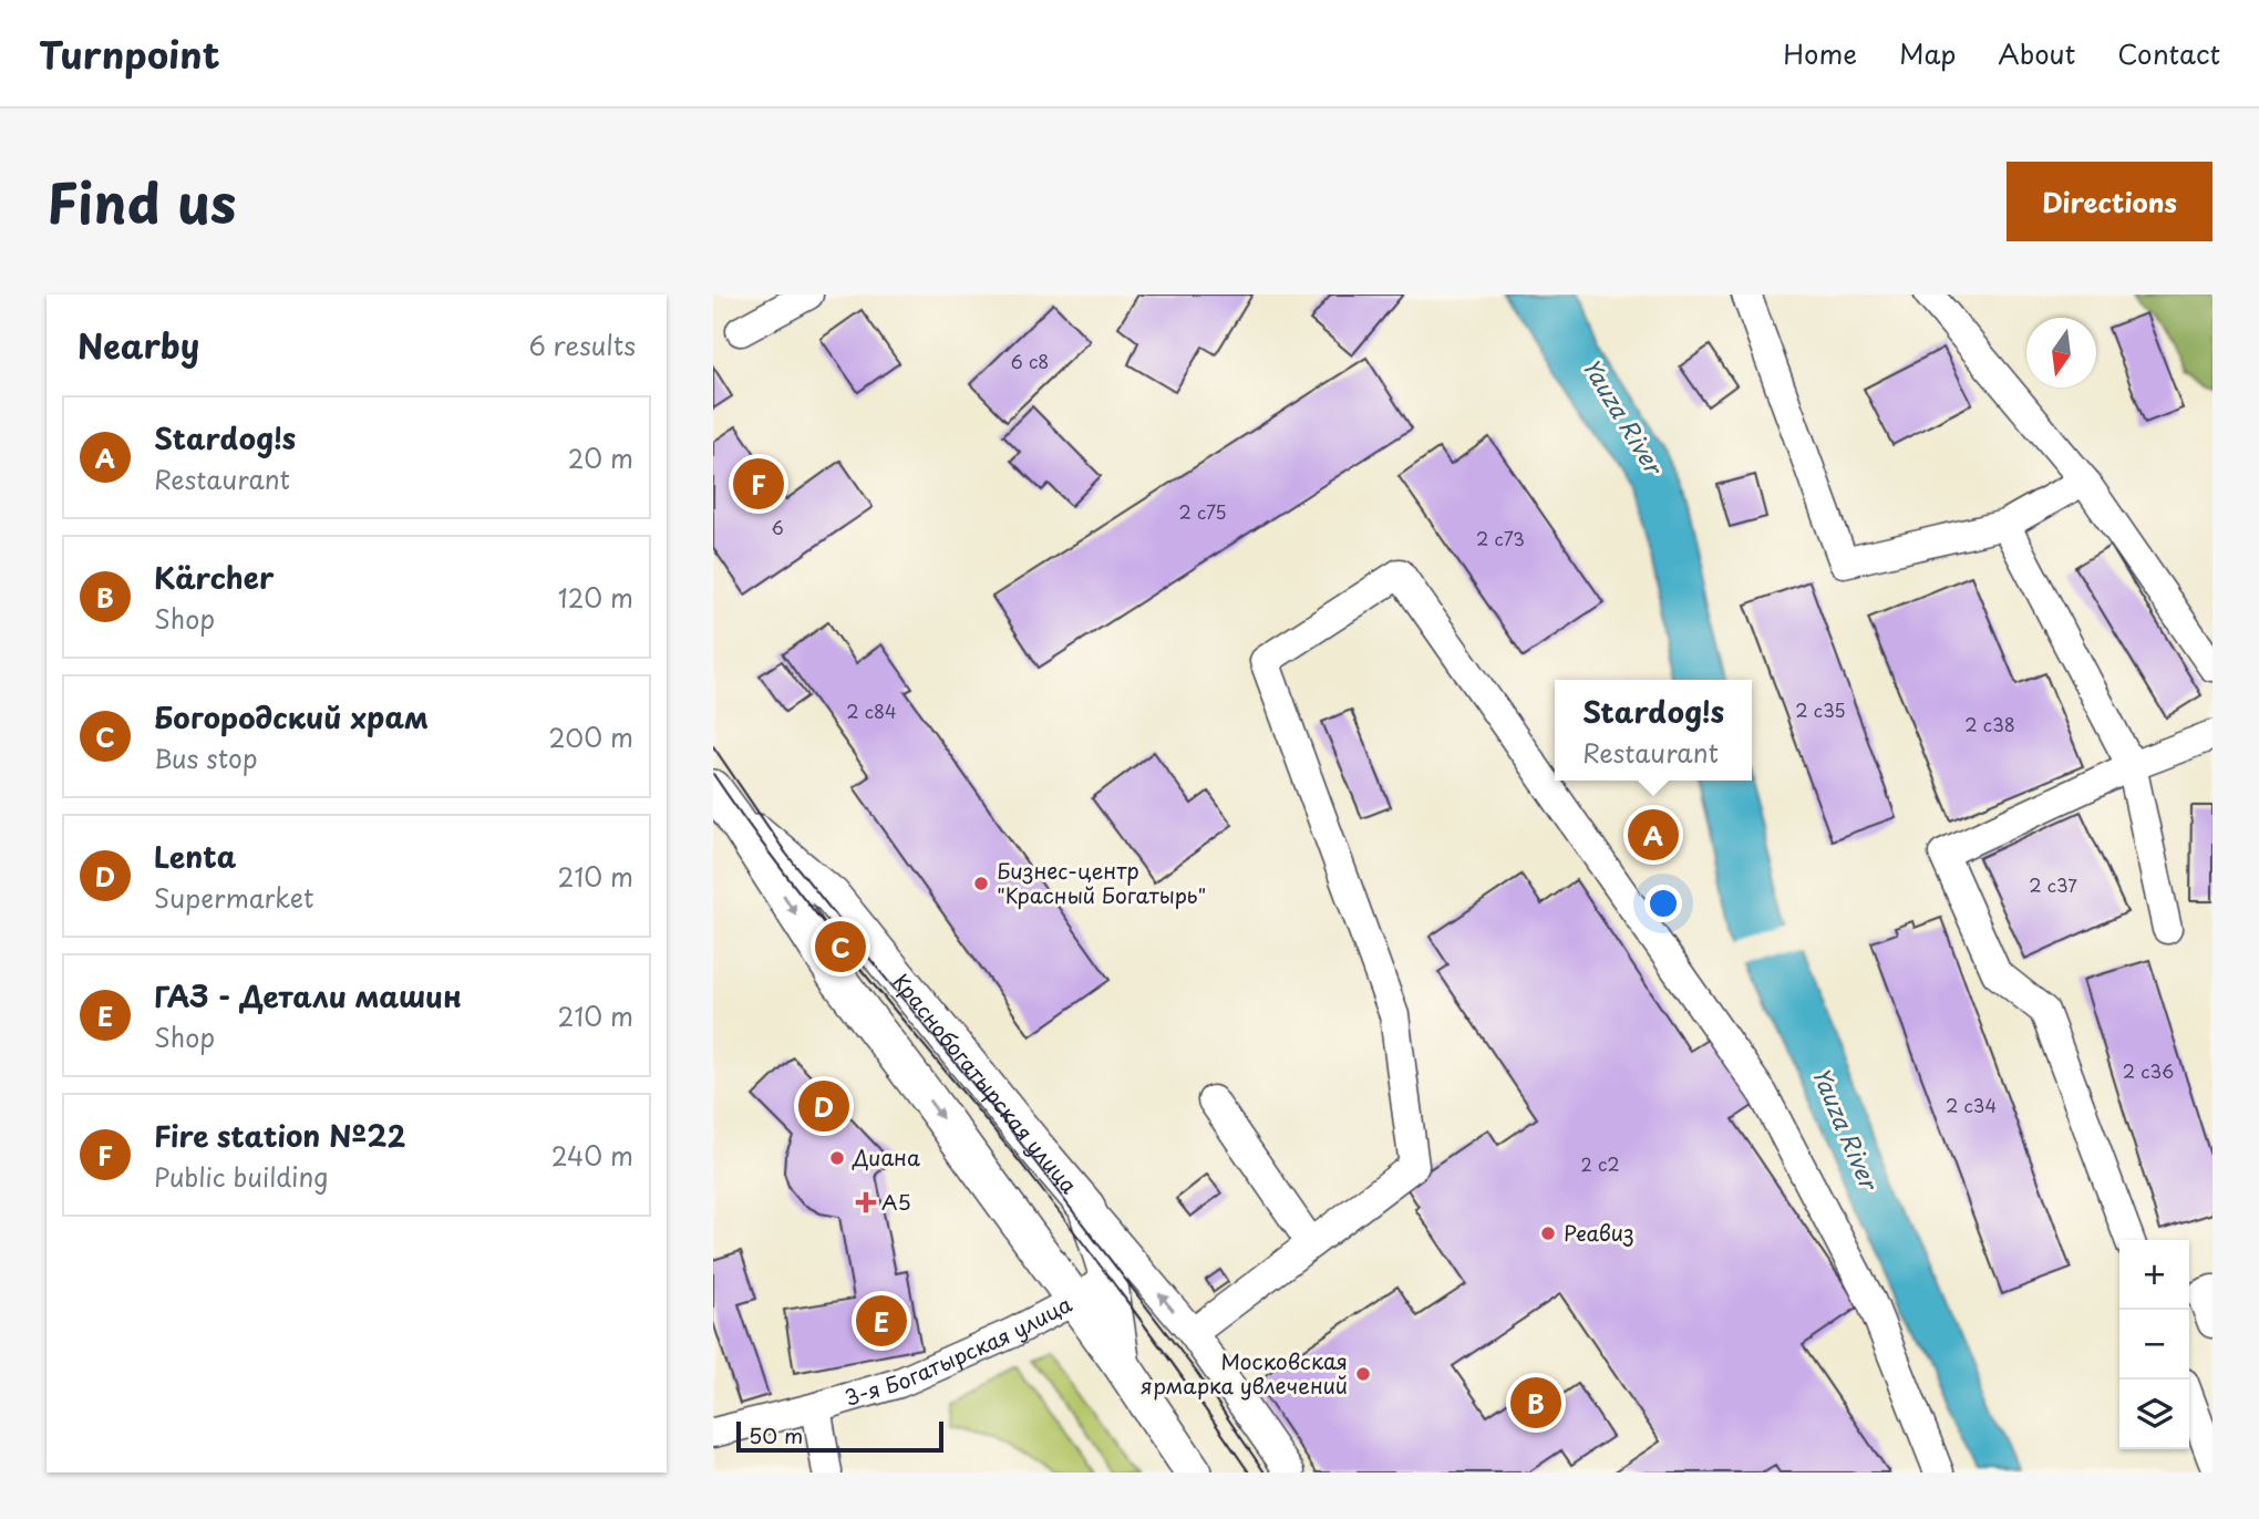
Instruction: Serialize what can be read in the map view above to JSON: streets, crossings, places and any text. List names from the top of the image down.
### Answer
{
  "streets": {
    "main road": ["Краснобогатырская улица"],
    "street": ["3-я Богатырская улица"]
  },
  "crossings": [
    ["Краснобогатырская улица", "3-я Богатырская улица"]
  ],
  "water": ["Yauza River"],
  "places": {
    "other": [
      "Бизнес-центр \"Красный Богатырь\"",
      "Диана",
      "Реавиз",
      "Московская ярмарка увлечений"
    ],
    "health": ["A5"]
  },
  "house_numbers": [
    "6 c8",
    "2 с75",
    "6",
    "2 с73",
    "2 с35",
    "2 с84",
    "2 с38",
    "2 с37",
    "2 с36",
    "2 с34",
    "2 c2"
  ],
  "scale_bar": "50 m",
  "north": "bottom",
  "page": {
    "header": "Turnpoint",
    "nav": [
      "Home",
      "Map",
      "About",
      "Contact"
    ],
    "title": "Find us",
    "buttons": "Directions",
    "heading": ["Nearby", "6 results"],
    "list": [
      {
        "mark": "A",
        "name": "Stardog!s",
        "note": "Restaurant",
        "value": "20 m"
      },
      {
        "mark": "B",
        "name": "Kärcher",
        "note": "Shop",
        "value": "120 m"
      },
      {
        "mark": "C",
        "name": "Богородский храм",
        "note": "Bus stop",
        "value": "200 m"
      },
      {
        "mark": "D",
        "name": "Lenta",
        "note": "Supermarket",
        "value": "210 m"
      },
      {
        "mark": "E",
        "name": "ГАЗ - Детали машин",
        "note": "Shop",
        "value": "210 m"
      },
      {
        "mark": "F",
        "name": "Fire station №22",
        "note": "Public building",
        "value": "240 m"
      }
    ],
    "pins": [
      "F",
      "A",
      "C",
      "D",
      "E",
      "B"
    ],
    "popup": ["Stardog!s", "Restaurant"],
    "map_buttons": ["+", "−"],
    "scale": "50 m"
  }
}
